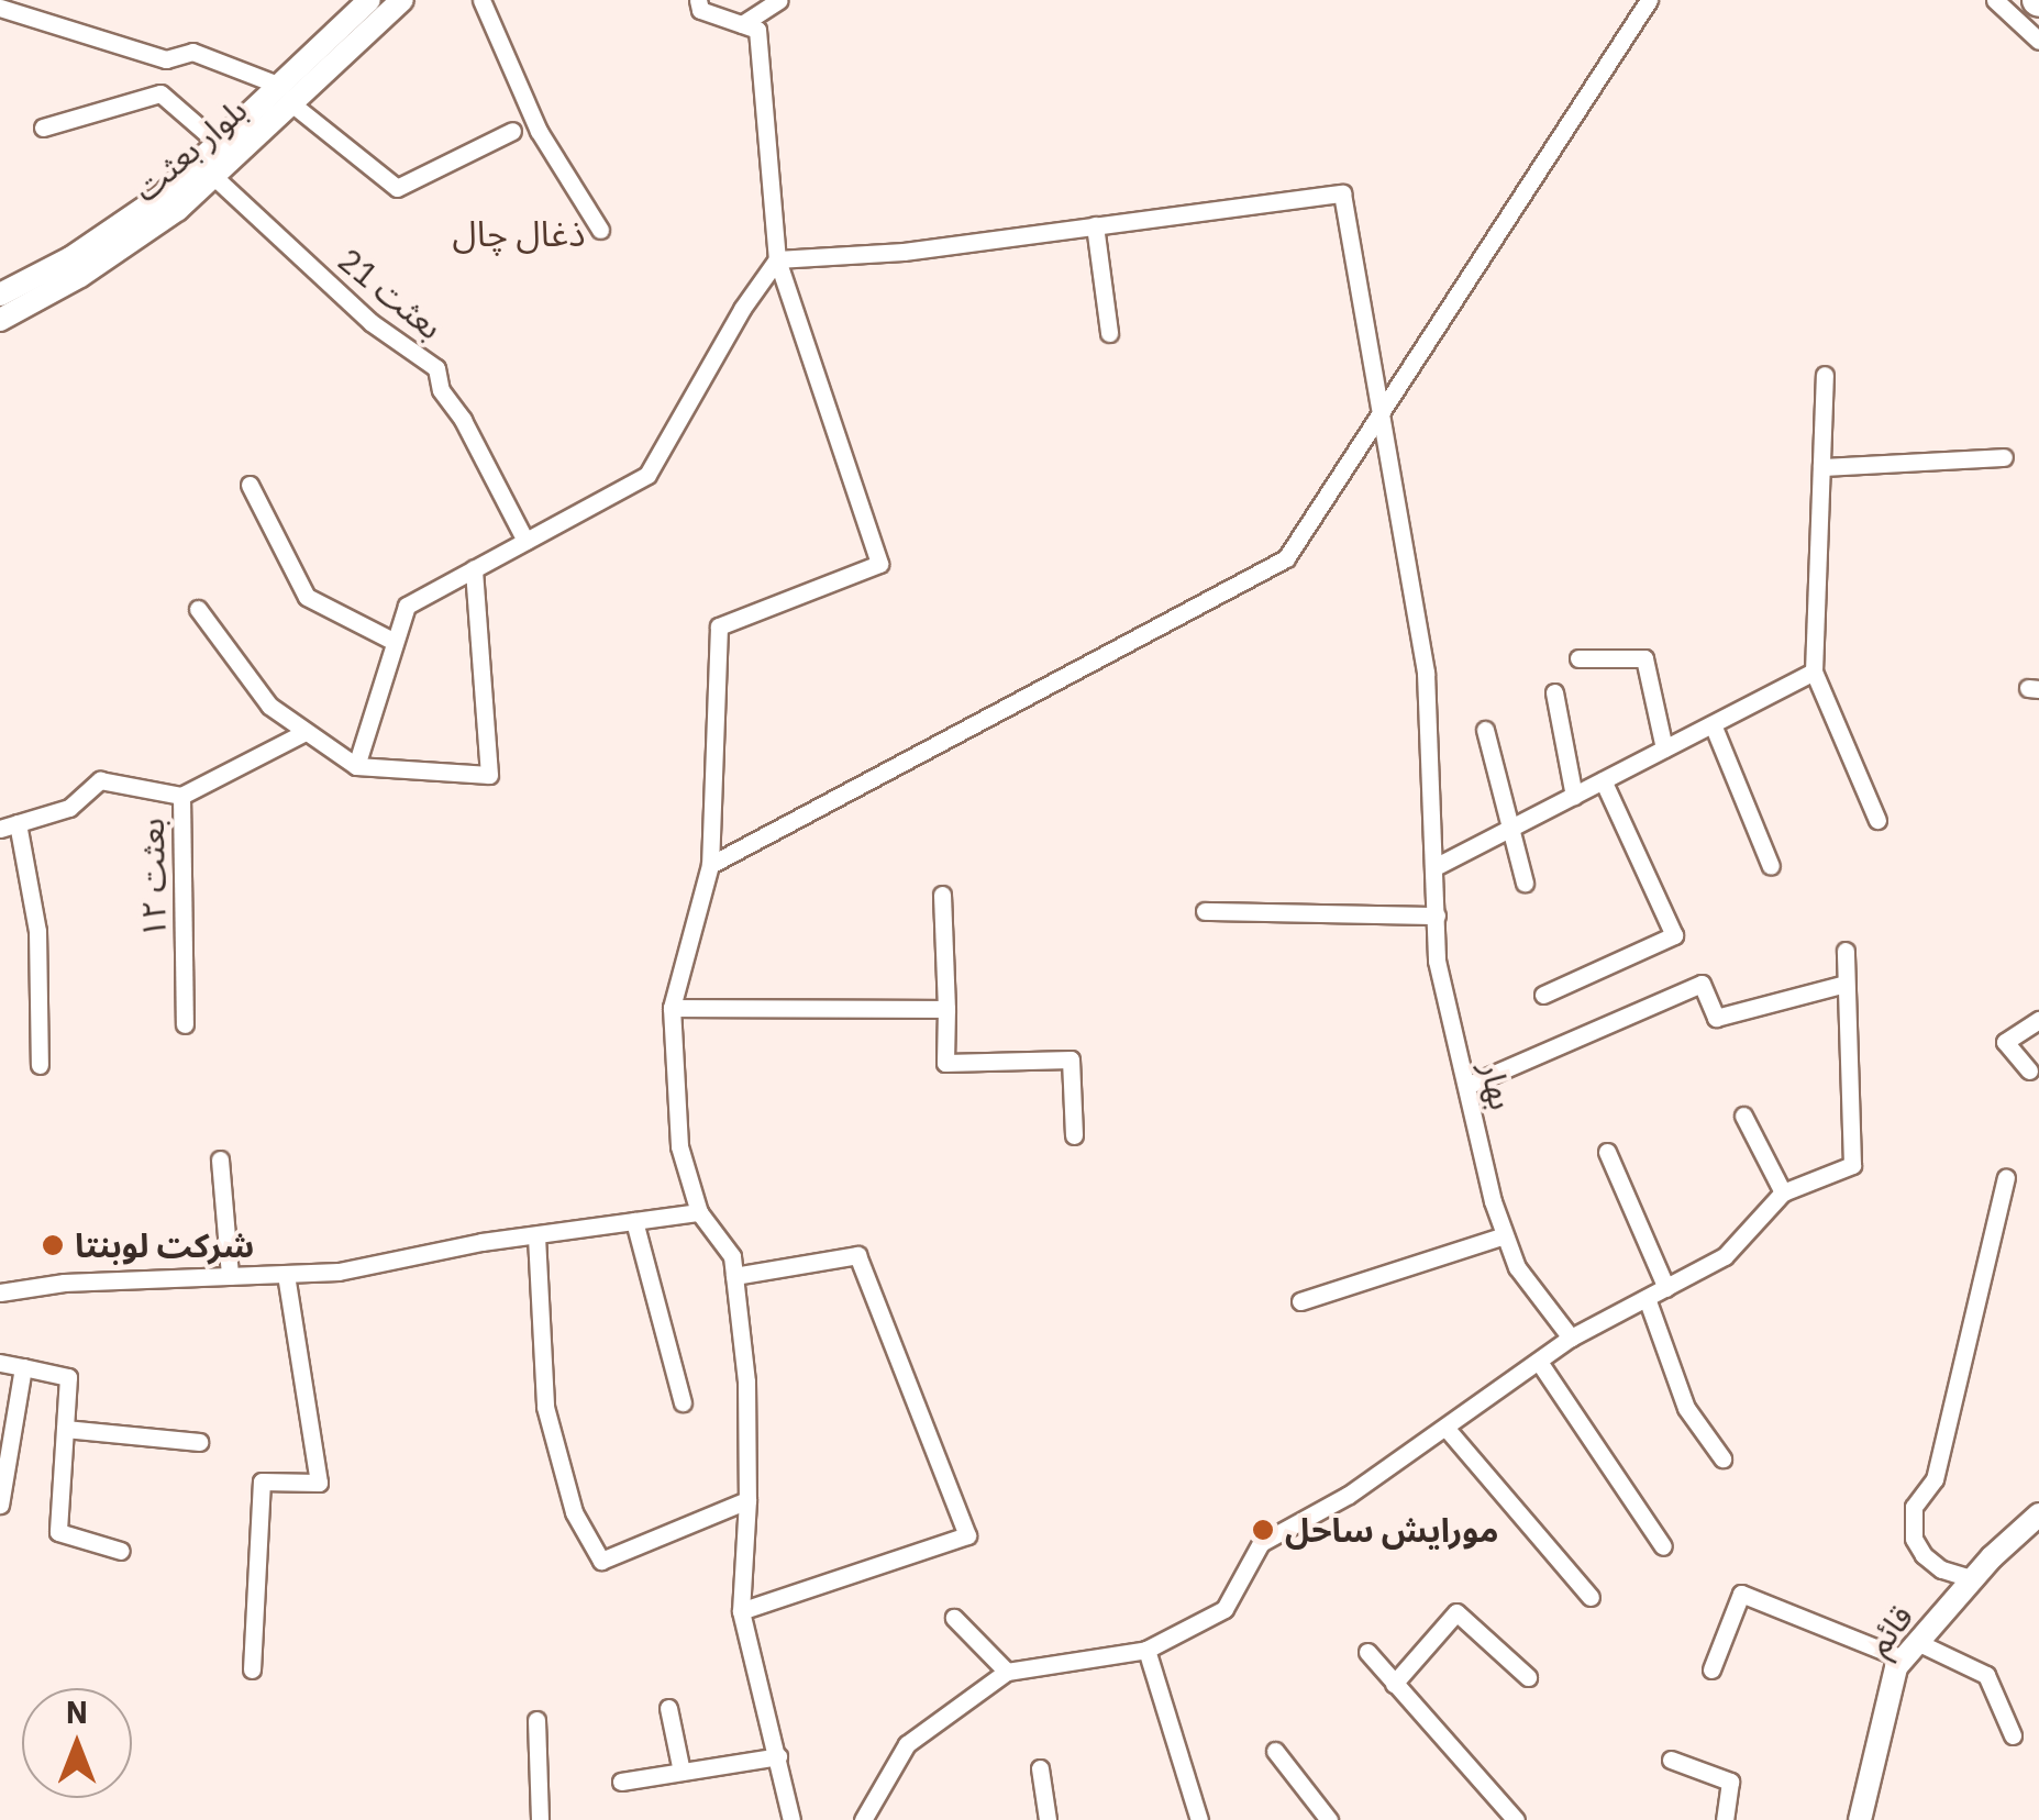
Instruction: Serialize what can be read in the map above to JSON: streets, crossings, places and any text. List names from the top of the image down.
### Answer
{
  "streets": {
    "street": [
      "بلوار بعثت",
      "بعثت 21",
      "بعثت ۱۲",
      "بهار",
      "قائم"
    ]
  },
  "crossings": [
    ["بلوار بعثت", "بعثت 21"]
  ],
  "districts": ["ذغال چال"],
  "places": ["شرکت لوبنتا", "مورایش ساحل"],
  "north": "top"
}
